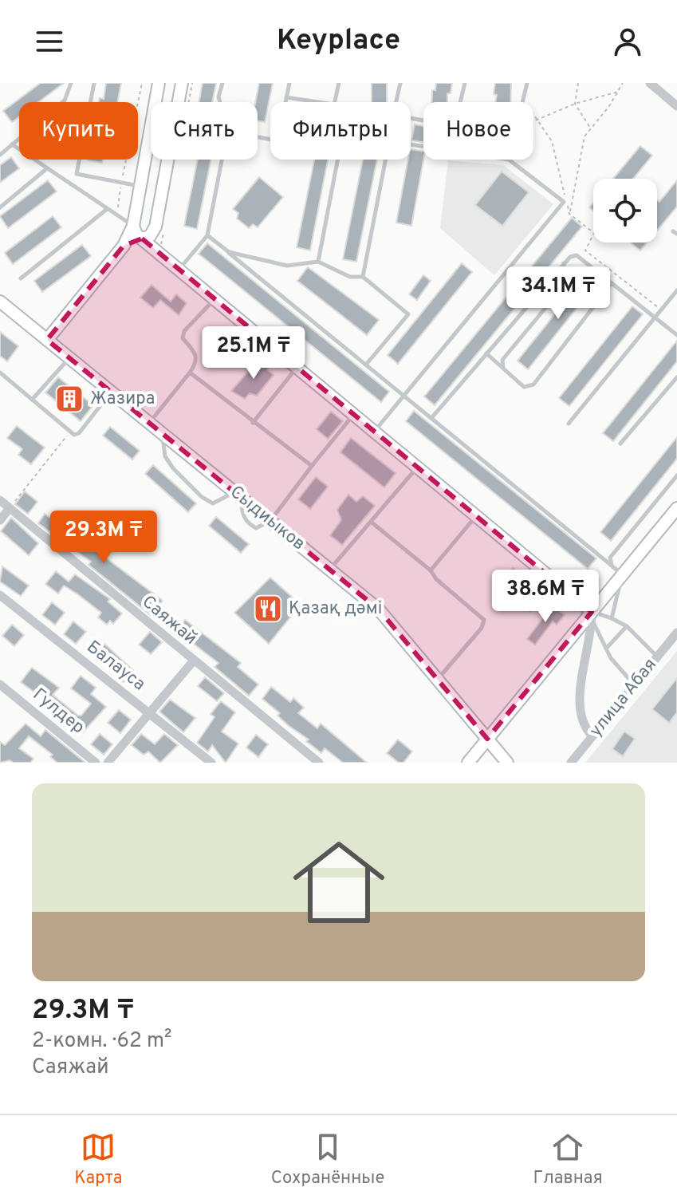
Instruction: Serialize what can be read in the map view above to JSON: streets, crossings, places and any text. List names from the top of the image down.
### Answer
{
  "streets": {
    "street": [
      "Сыдиыков",
      "Саяжай",
      "Балауса",
      "улица Абая",
      "Гулдер"
    ]
  },
  "places": {
    "building": ["Жазира"],
    "restaurant": ["Қазақ дәмі"]
  },
  "page": {
    "header": "Keyplace",
    "chip": [
      "Купить",
      "Снять",
      "Фильтры",
      "Новое"
    ],
    "price": [
      "34.1M ₸",
      "25.1M ₸",
      "29.3M ₸",
      "38.6M ₸"
    ],
    "list": [
      {
        "name": "29.3M ₸",
        "note": "2-комн. · 62 m² · Саяжай"
      }
    ],
    "tabs": ["Карта", "Сохранённые", "Главная"]
  }
}
